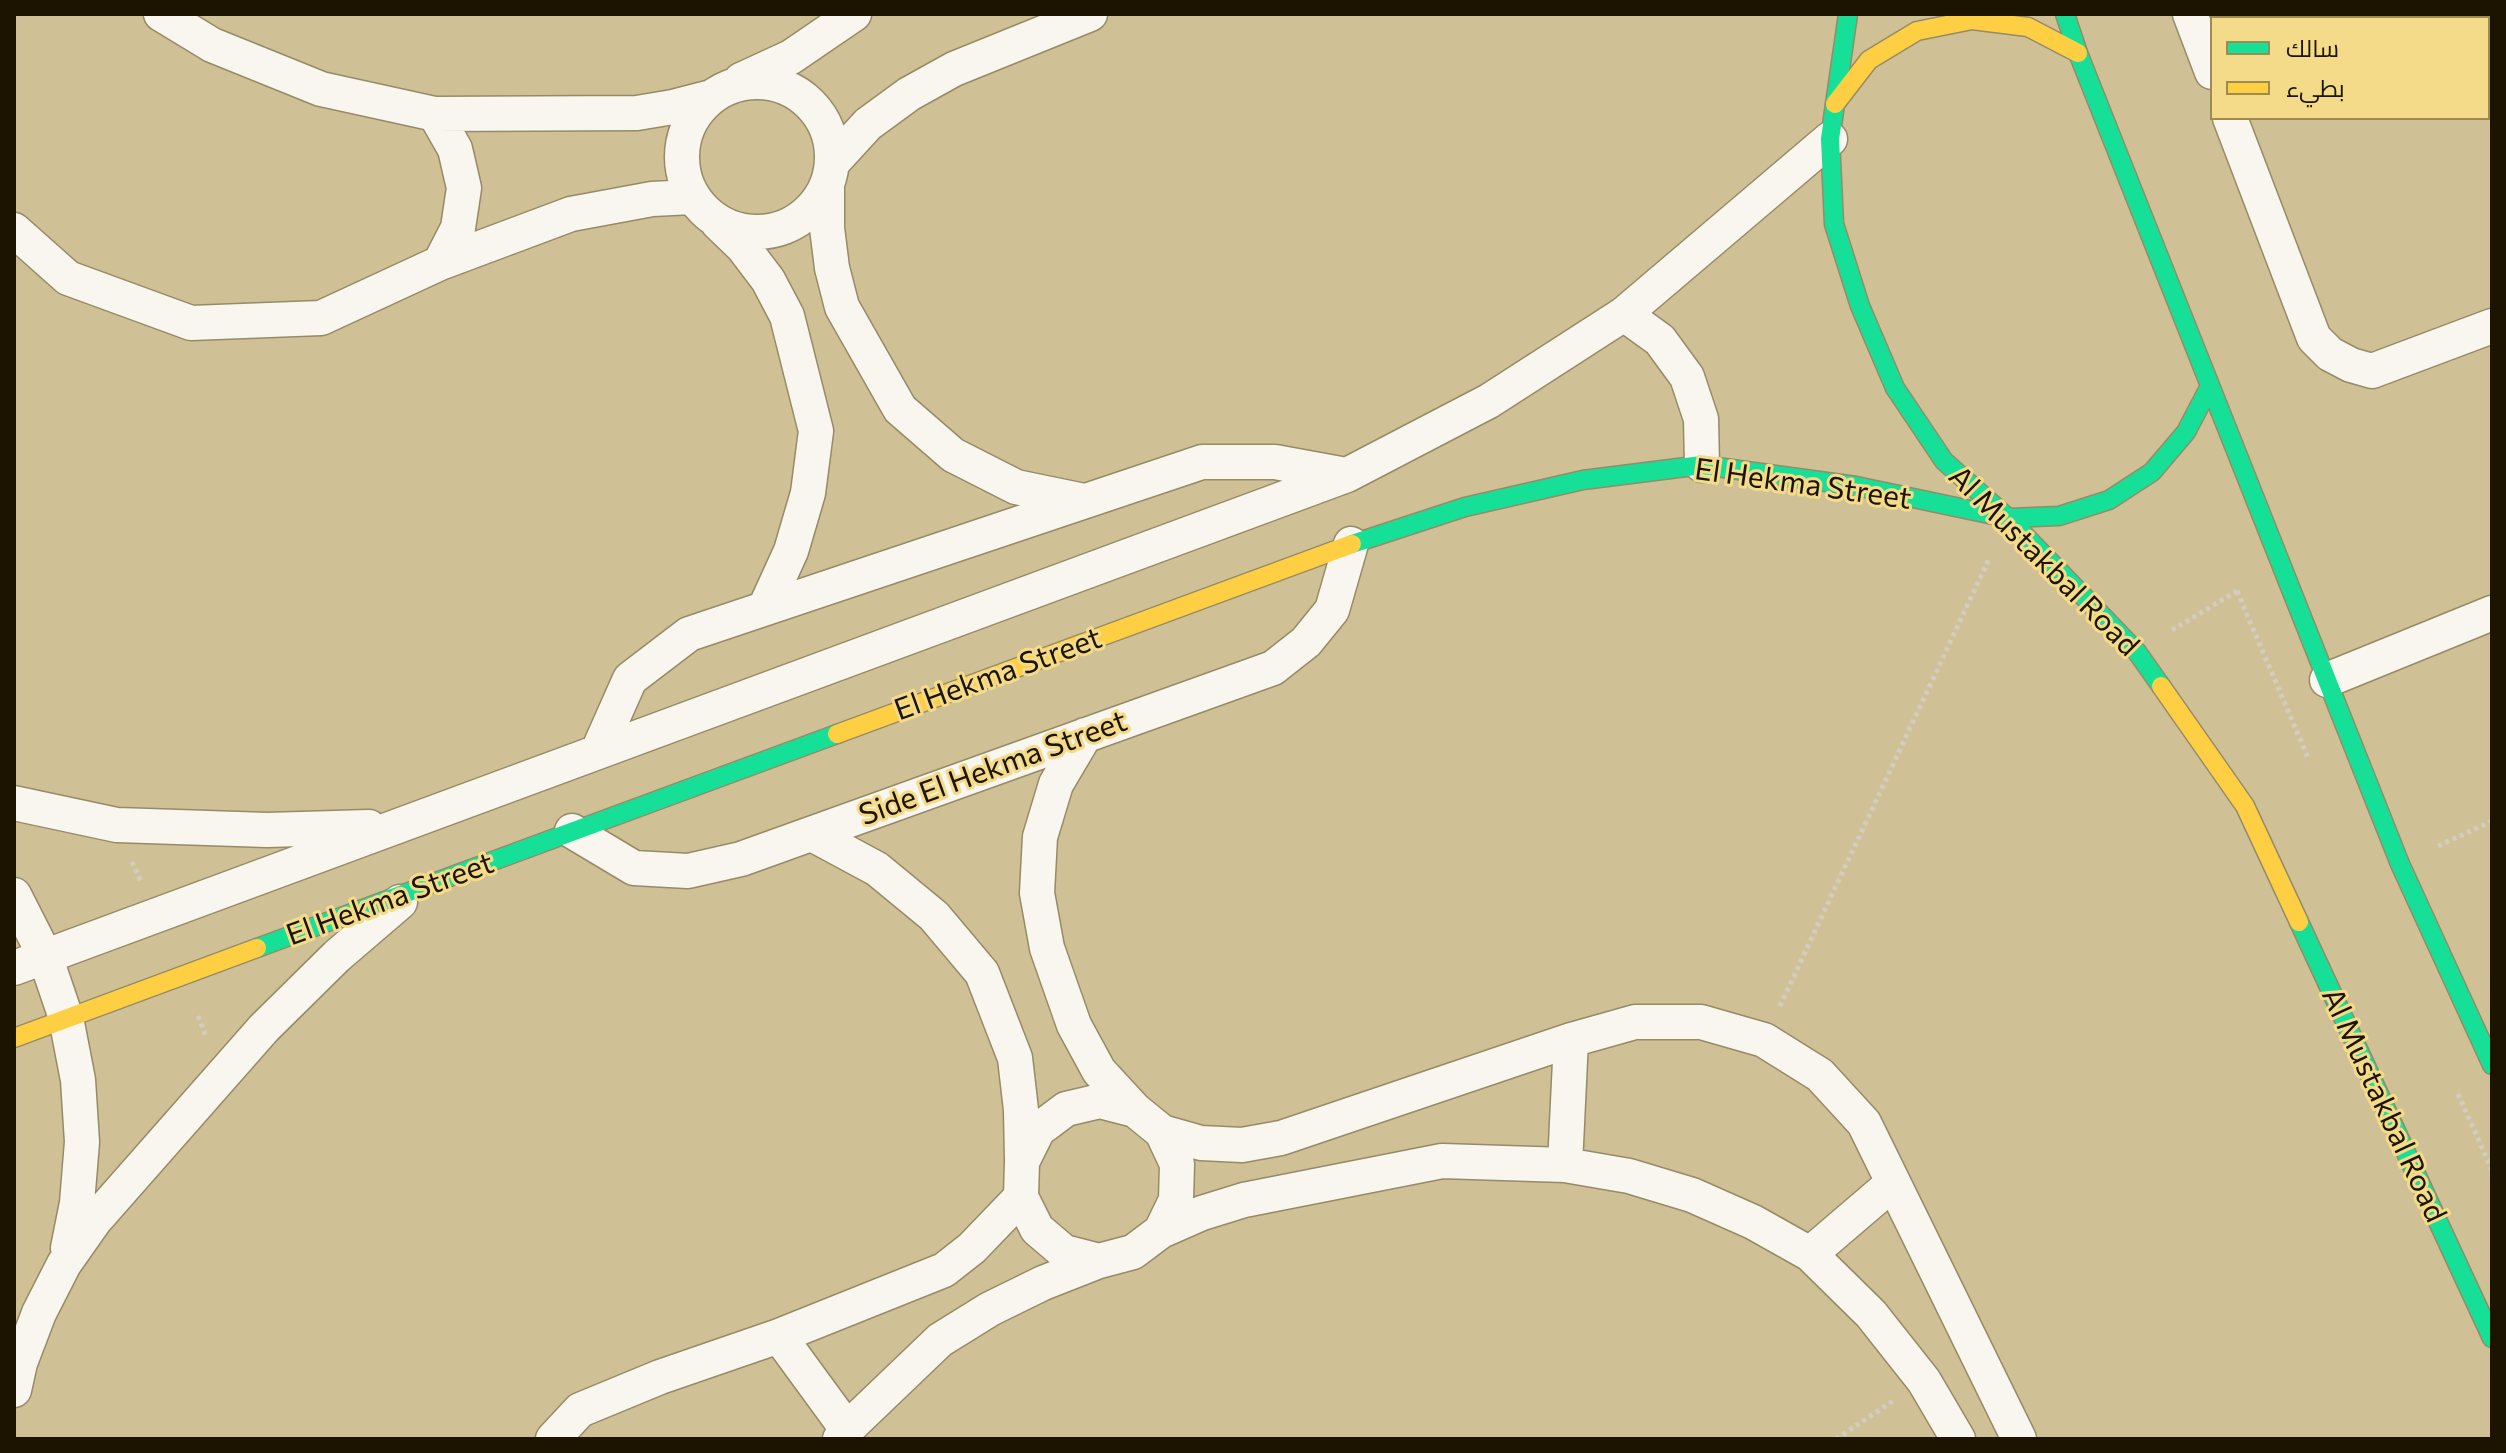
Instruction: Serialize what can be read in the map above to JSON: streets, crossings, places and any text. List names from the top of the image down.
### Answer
{
  "streets": {
    "main road": ["El Hekma Street", "Al Mustakbal Road"],
    "street": ["Side El Hekma Street"]
  },
  "crossings": [
    ["El Hekma Street", "Al Mustakbal Road"],
    ["El Hekma Street", "Side El Hekma Street"]
  ],
  "legend": ["سالك", "بطيء"]
}
